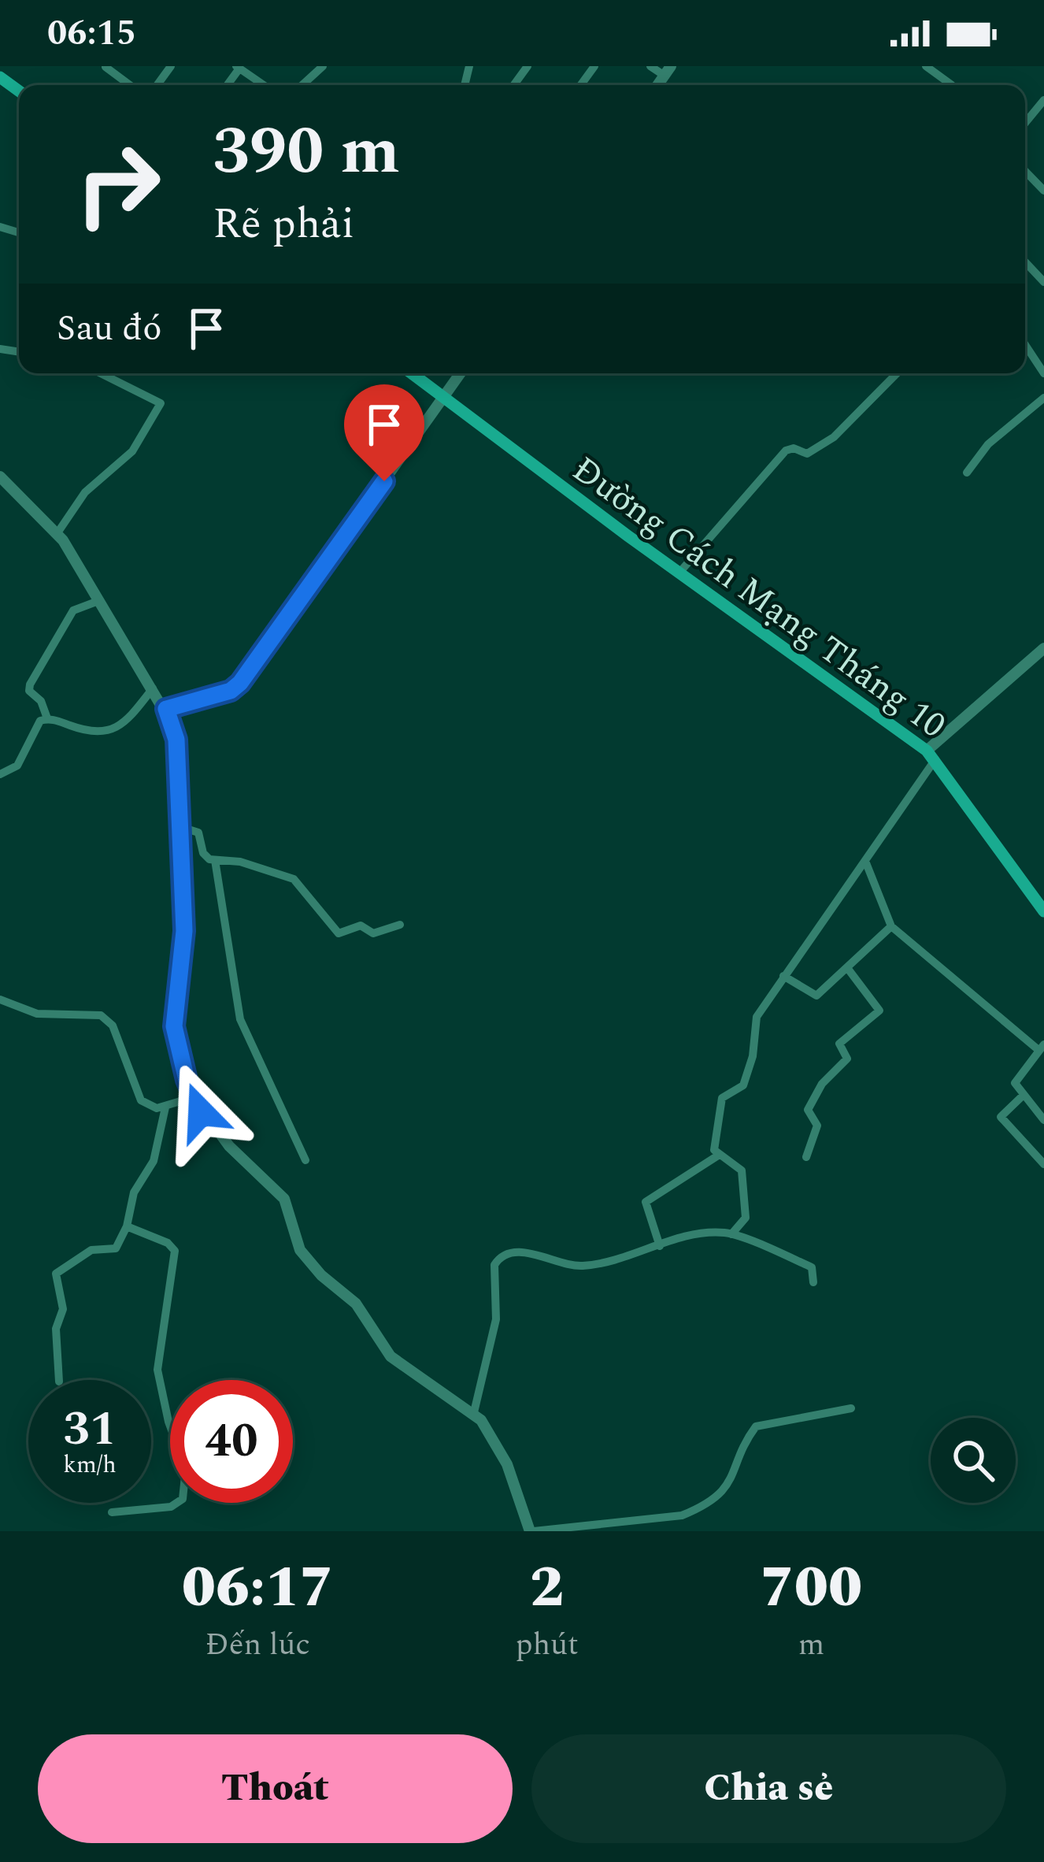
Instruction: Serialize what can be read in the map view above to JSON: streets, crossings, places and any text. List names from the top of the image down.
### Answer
{
  "streets": {
    "main road": ["Đường Cách Mạng Tháng 10"]
  },
  "page": {
    "status": "06:15",
    "turn": ["390 m", "Rẽ phải"],
    "then": "Sau đó",
    "speed": "31 km/h",
    "limit": "40",
    "eta": [
      "06:17",
      "Đến lúc",
      "2",
      "phút",
      "700",
      "m"
    ],
    "buttons": ["Thoát", "Chia sẻ"]
  }
}
